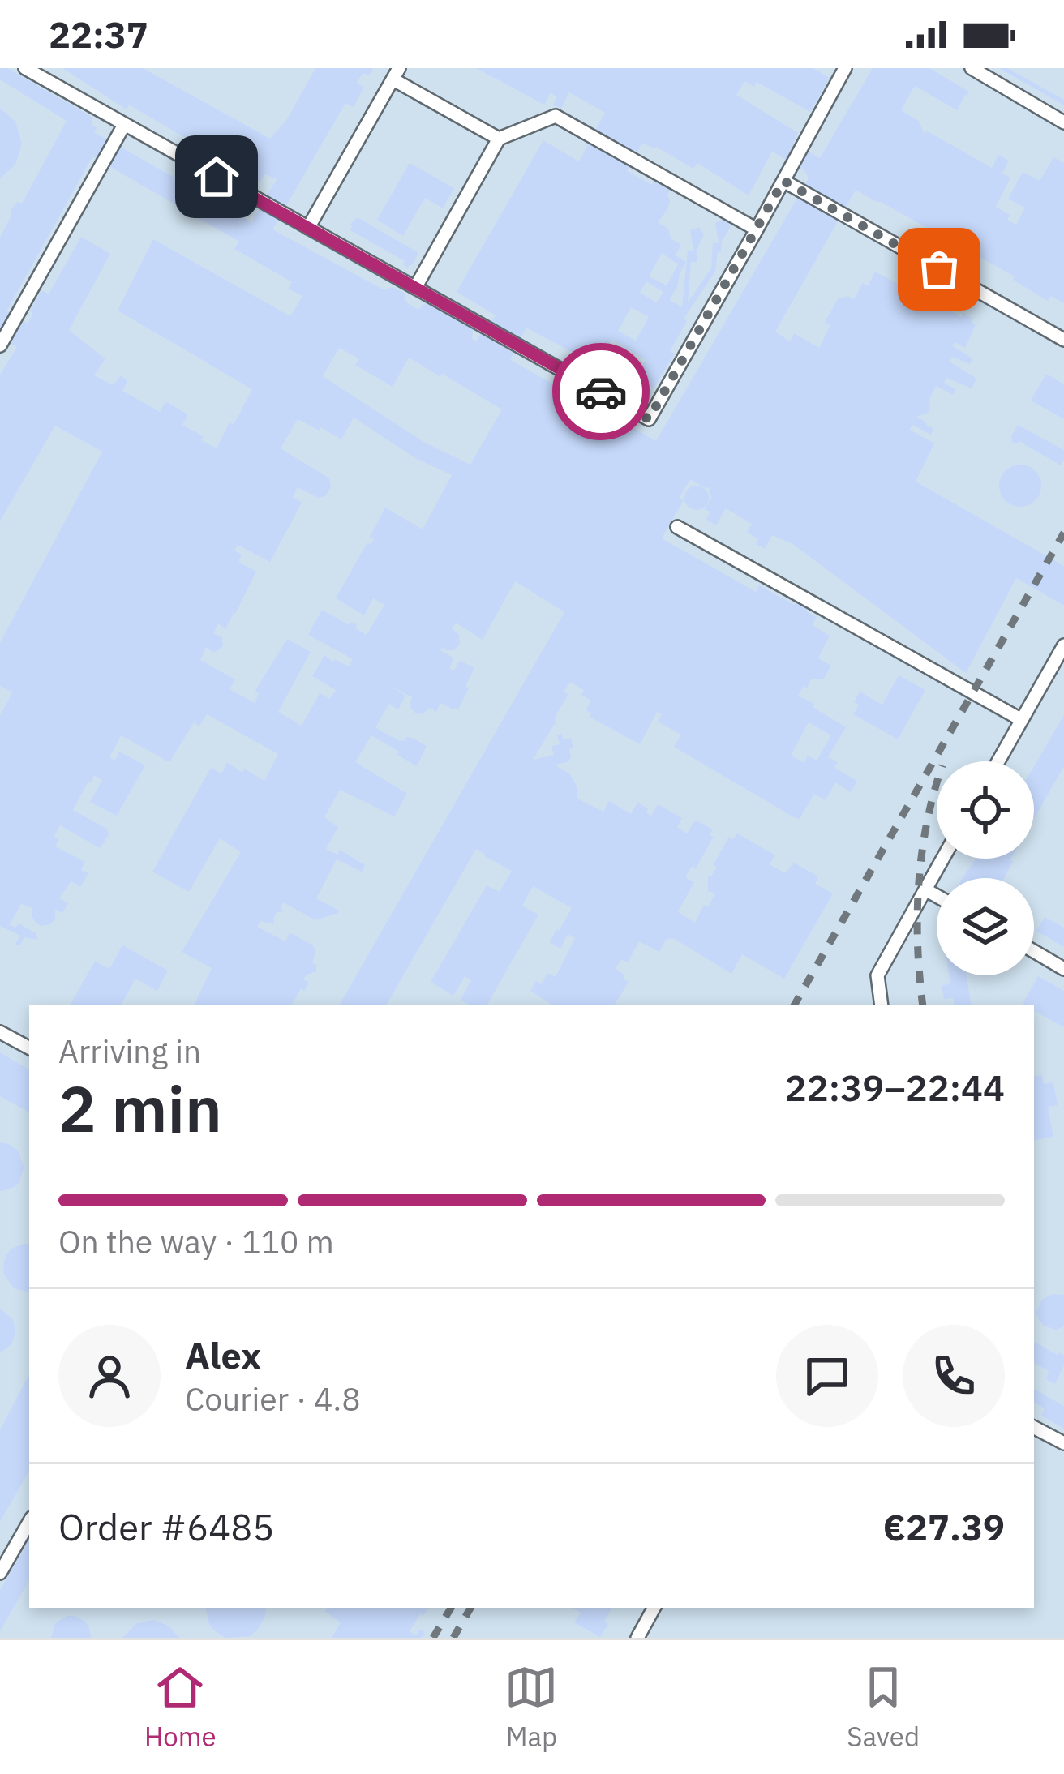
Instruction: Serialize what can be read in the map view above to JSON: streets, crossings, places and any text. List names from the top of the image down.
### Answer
{
  "page": {
    "status": "22:37",
    "heading": ["2 min", "Arriving in", "22:39–22:44"],
    "panel": [
      "Alex",
      "Courier · 4.8",
      "Order #6485",
      "€27.39"
    ],
    "bar": "On the way · 110 m",
    "tabs": ["Home", "Map", "Saved"]
  }
}
